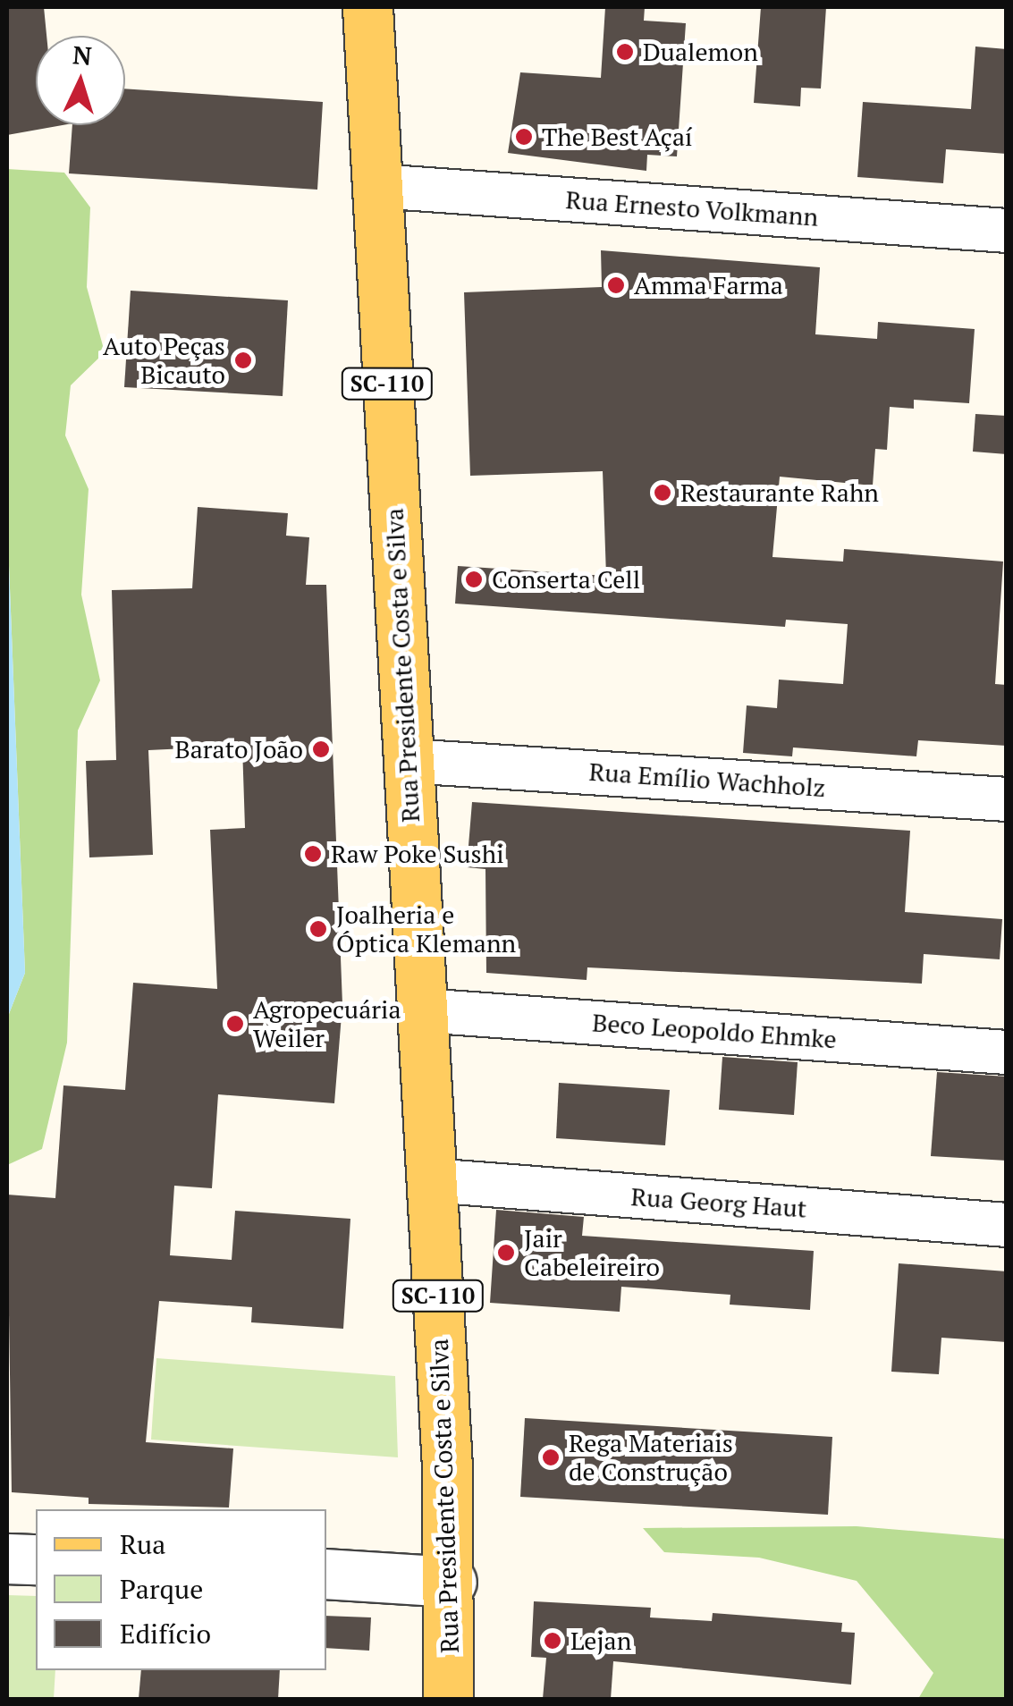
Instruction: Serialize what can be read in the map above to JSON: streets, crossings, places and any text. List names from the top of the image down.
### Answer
{
  "streets": {
    "main road": ["SC-110", "Rua Presidente Costa e Silva"],
    "street": [
      "Rua Ernesto Volkmann",
      "Rua Emílio Wachholz",
      "Beco Leopoldo Ehmke",
      "Rua Georg Haut"
    ]
  },
  "crossings": [
    ["Rua Ernesto Volkmann", "Rua Presidente Costa e Silva"],
    ["Rua Presidente Costa e Silva", "Rua Emílio Wachholz"],
    ["Rua Presidente Costa e Silva", "Beco Leopoldo Ehmke"],
    ["Rua Presidente Costa e Silva", "Rua Georg Haut"]
  ],
  "places": [
    "Dualemon",
    "The Best Açaí",
    "Amma Farma",
    "Auto Peças Bicauto",
    "Restaurante Rahn",
    "Conserta Cell",
    "Barato João",
    "Raw Poke Sushi",
    "Joalheria e Óptica Klemann",
    "Agropecuária Weiler",
    "Jair Cabeleireiro",
    "Rega Materiais de Construção",
    "Lejan"
  ],
  "legend": ["Rua", "Parque", "Edifício"],
  "north": "top"
}
